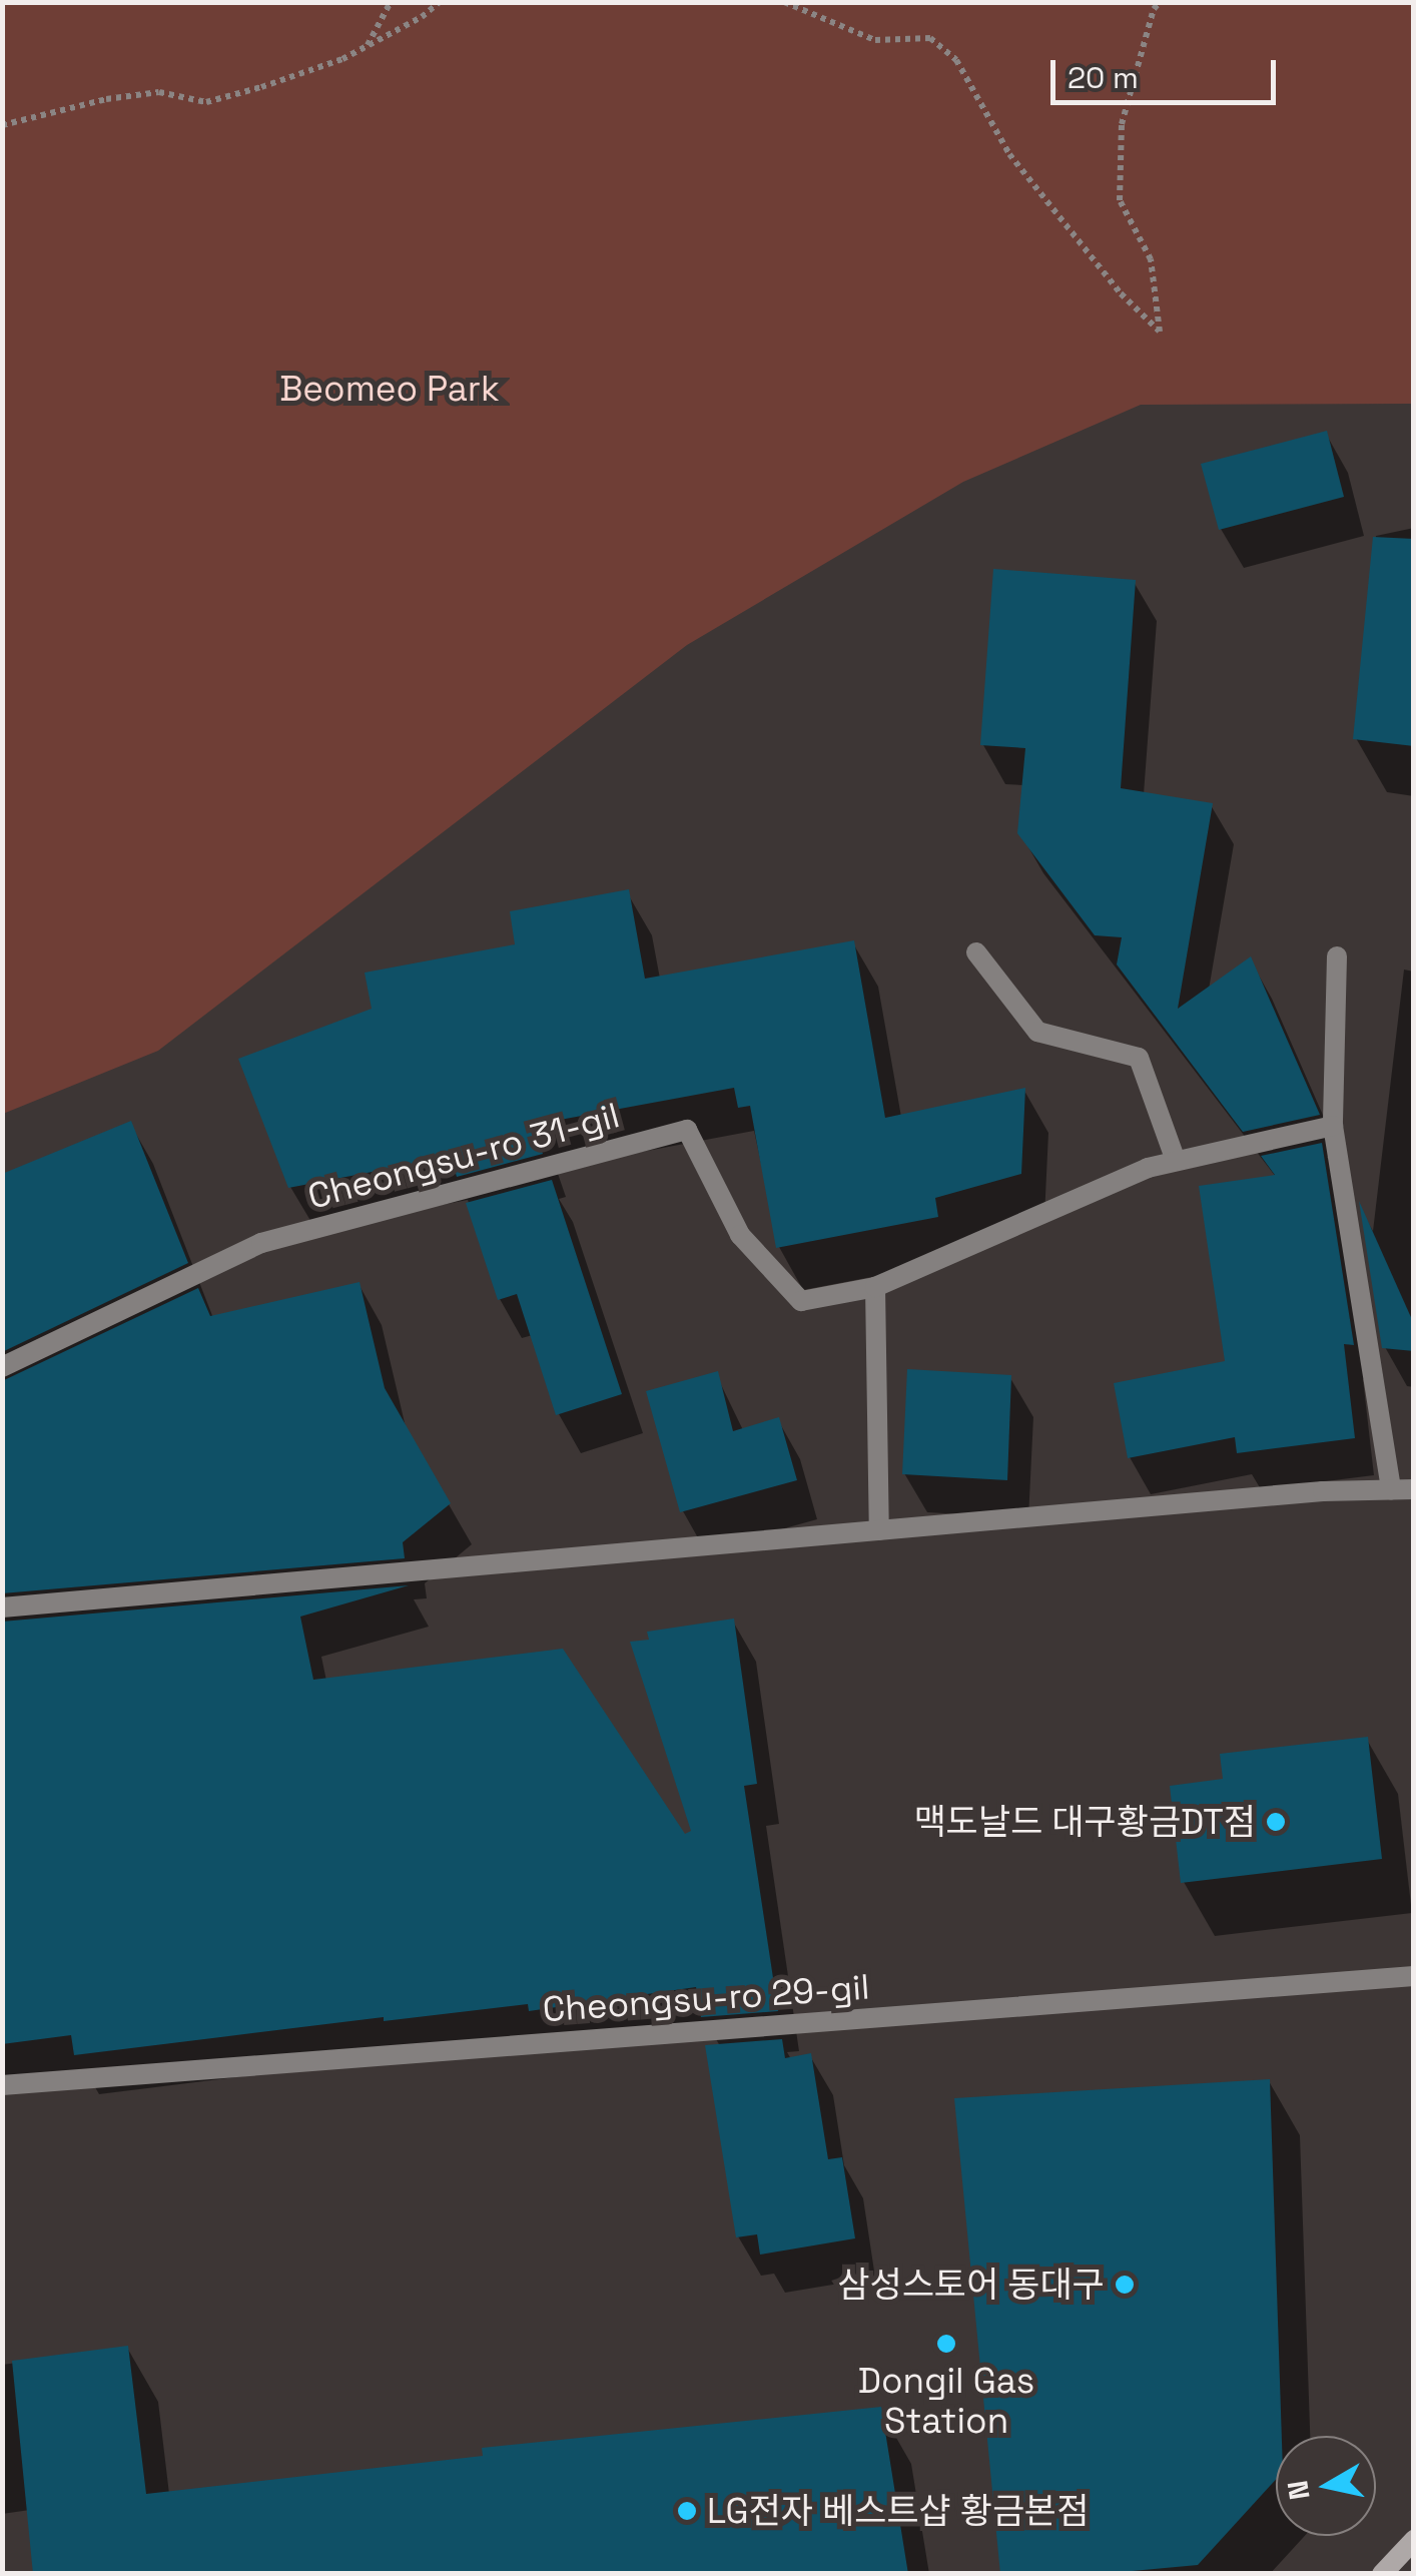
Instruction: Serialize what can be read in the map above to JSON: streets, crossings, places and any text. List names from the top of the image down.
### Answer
{
  "streets": {
    "street": ["Cheongsu-ro 31-gil", "Cheongsu-ro 29-gil"]
  },
  "parks": ["Beomeo Park"],
  "places": [
    "맥도날드 대구황금DT점",
    "삼성스토어 동대구",
    "Dongil Gas Station",
    "LG전자 베스트샵 황금본점"
  ],
  "scale_bar": "20 m",
  "north": "left"
}
